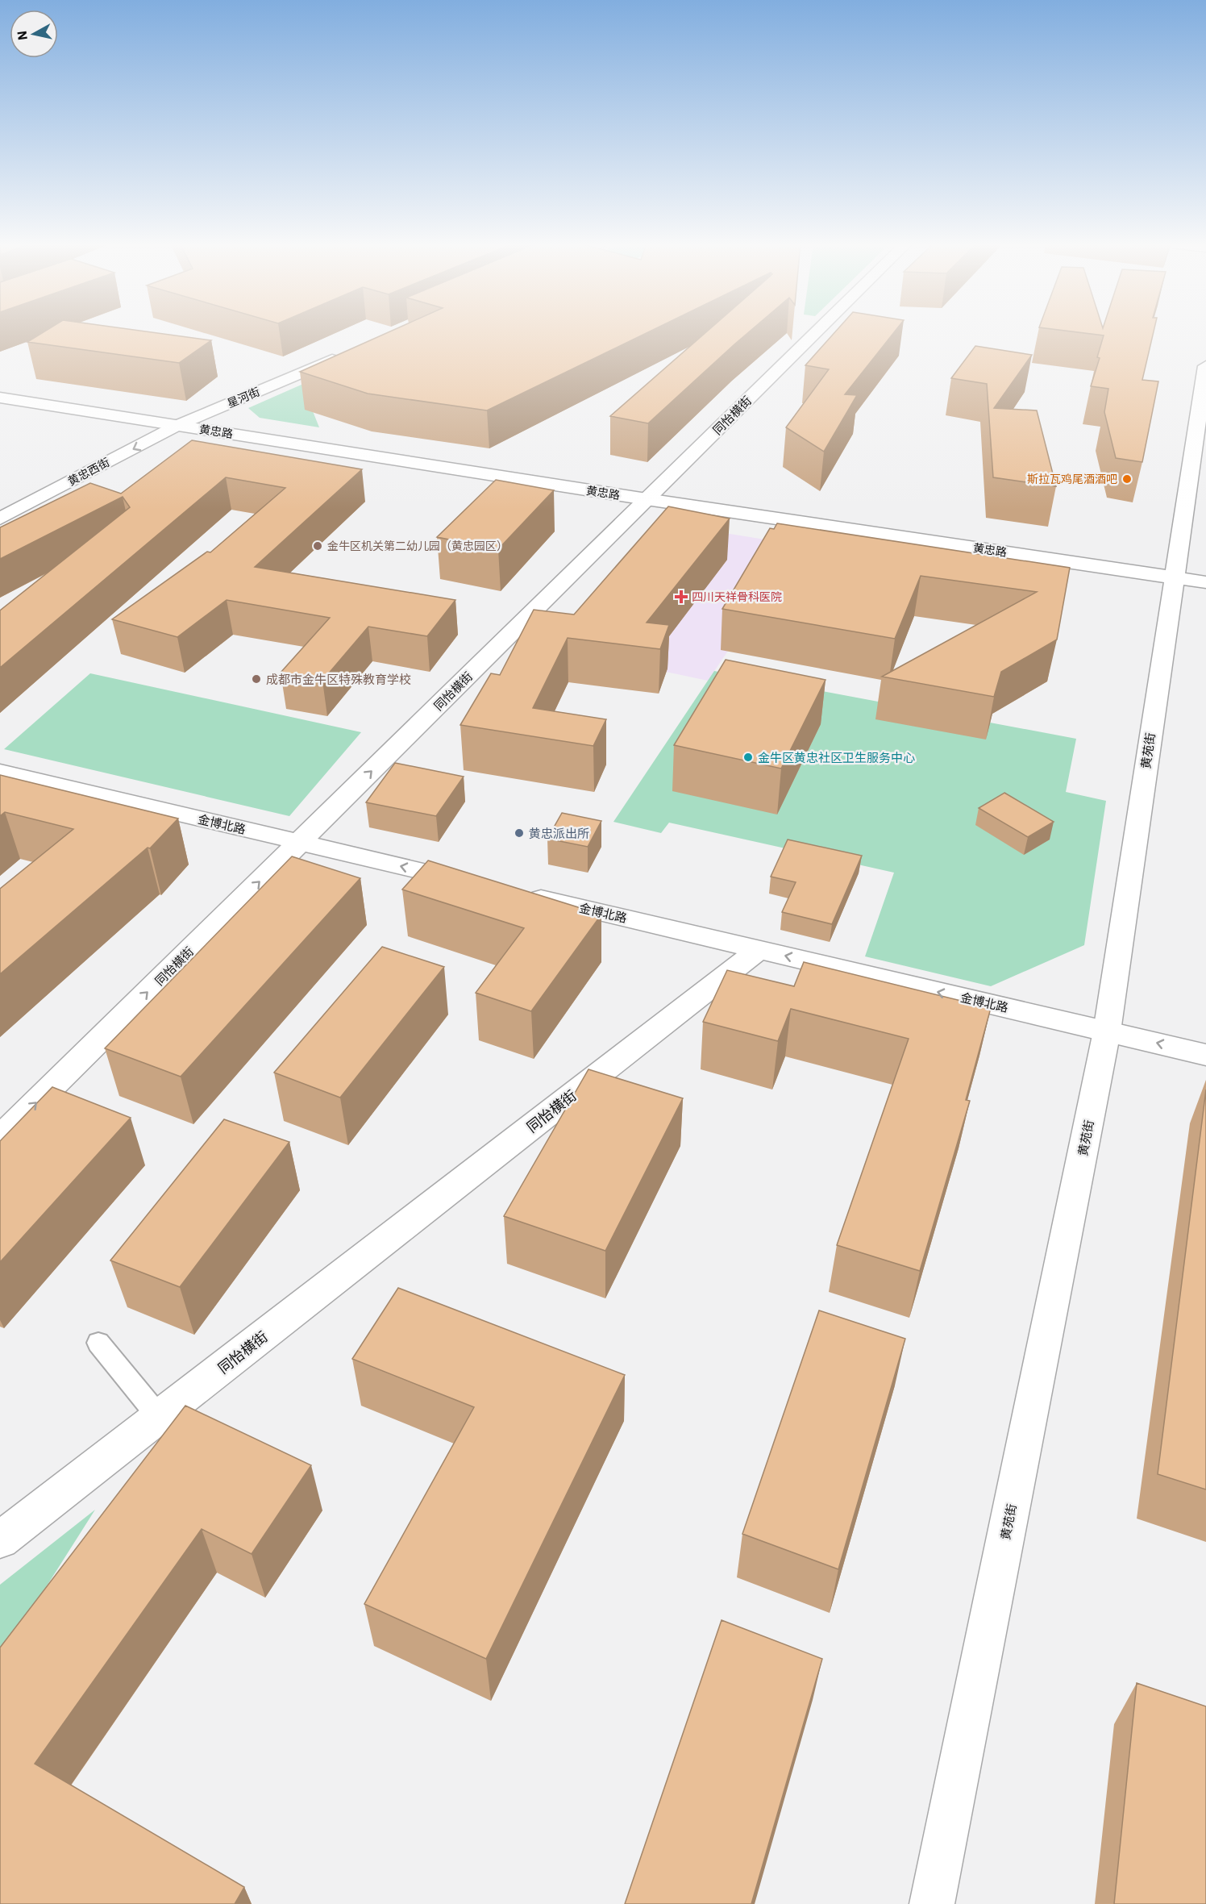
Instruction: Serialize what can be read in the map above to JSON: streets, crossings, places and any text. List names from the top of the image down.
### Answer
{
  "streets": {
    "street": [
      "星河街",
      "同怡横街",
      "黄忠路",
      "黄忠西街",
      "黄苑街",
      "金博北路"
    ]
  },
  "crossings": [
    ["星河街", "黄忠路"],
    ["星河街", "黄忠西街"],
    ["同怡横街", "黄忠路"],
    ["同怡横街", "金博北路"],
    ["黄忠路", "黄忠西街"],
    ["黄忠路", "黄苑街"],
    ["黄苑街", "金博北路"]
  ],
  "one_way": ["同怡横街", "黄忠西街", "金博北路"],
  "places": {
    "other": [
      "斯拉瓦鸡尾酒酒吧",
      "金牛区机关第二幼儿园（黄忠园区）",
      "成都市金牛区特殊教育学校",
      "金牛区黄忠社区卫生服务中心",
      "黄忠派出所"
    ],
    "health": ["四川天祥骨科医院"]
  },
  "north": "left"
}
